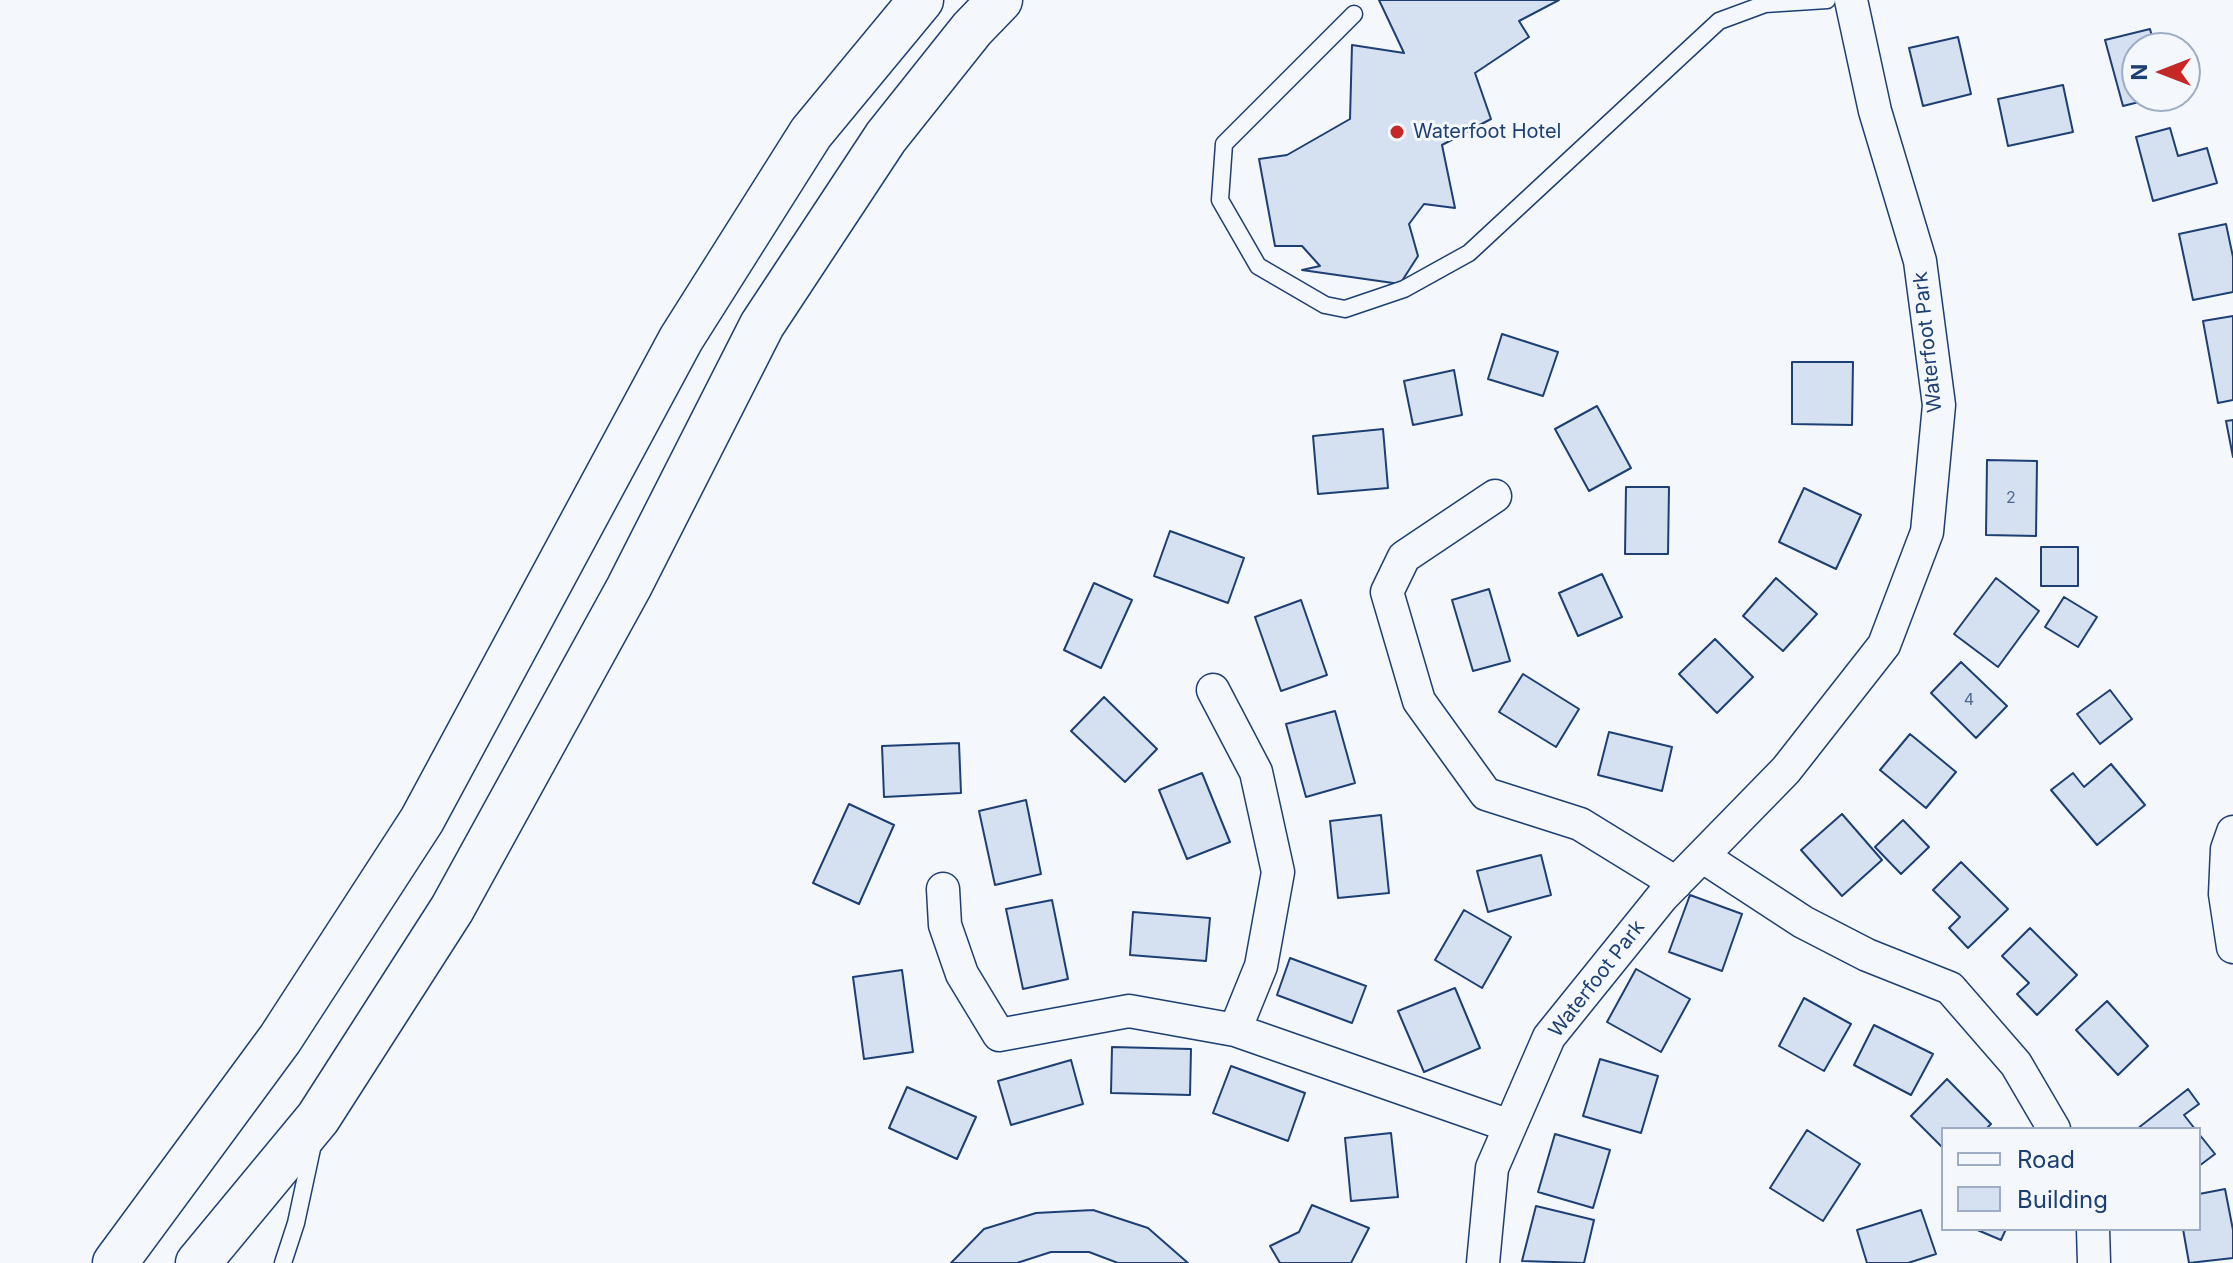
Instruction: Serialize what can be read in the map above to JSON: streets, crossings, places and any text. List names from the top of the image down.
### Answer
{
  "streets": {
    "street": ["Waterfoot Park"]
  },
  "places": ["Waterfoot Hotel"],
  "house_numbers": ["2", "4"],
  "legend": ["Road", "Building"],
  "north": "left"
}
